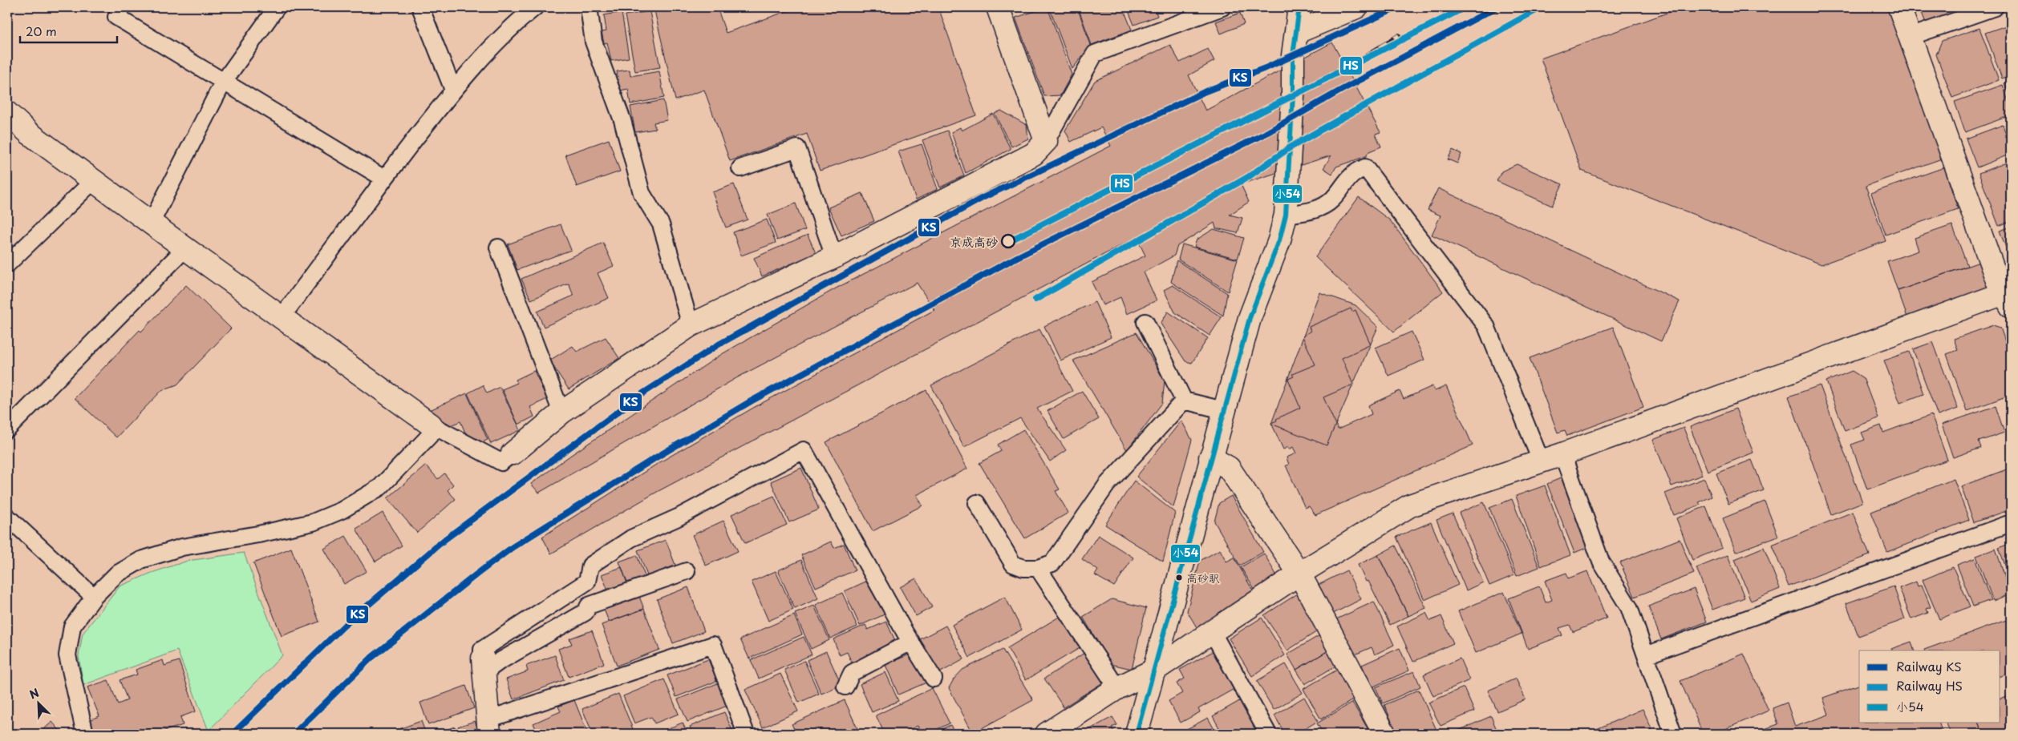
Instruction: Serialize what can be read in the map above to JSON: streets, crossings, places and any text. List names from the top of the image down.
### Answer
{
  "places": ["京成高砂", "高砂駅"],
  "lines": ["rail line KS", "rail line HS", "transit line 小54"],
  "legend": ["Railway KS", "Railway HS", "小54"],
  "scale_bar": "20 m",
  "north": "top left"
}
